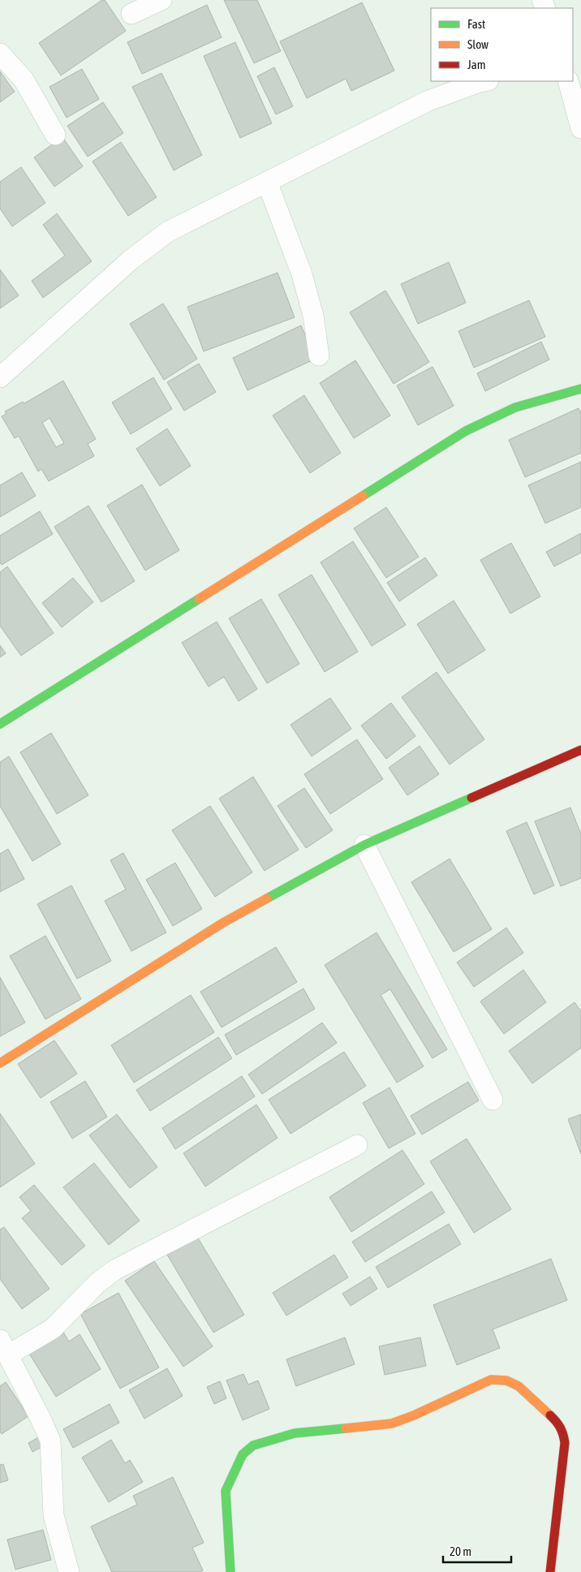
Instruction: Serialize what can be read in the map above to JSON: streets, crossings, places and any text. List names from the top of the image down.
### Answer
{
  "legend": ["Fast", "Slow", "Jam"],
  "scale_bar": "20 m"
}
